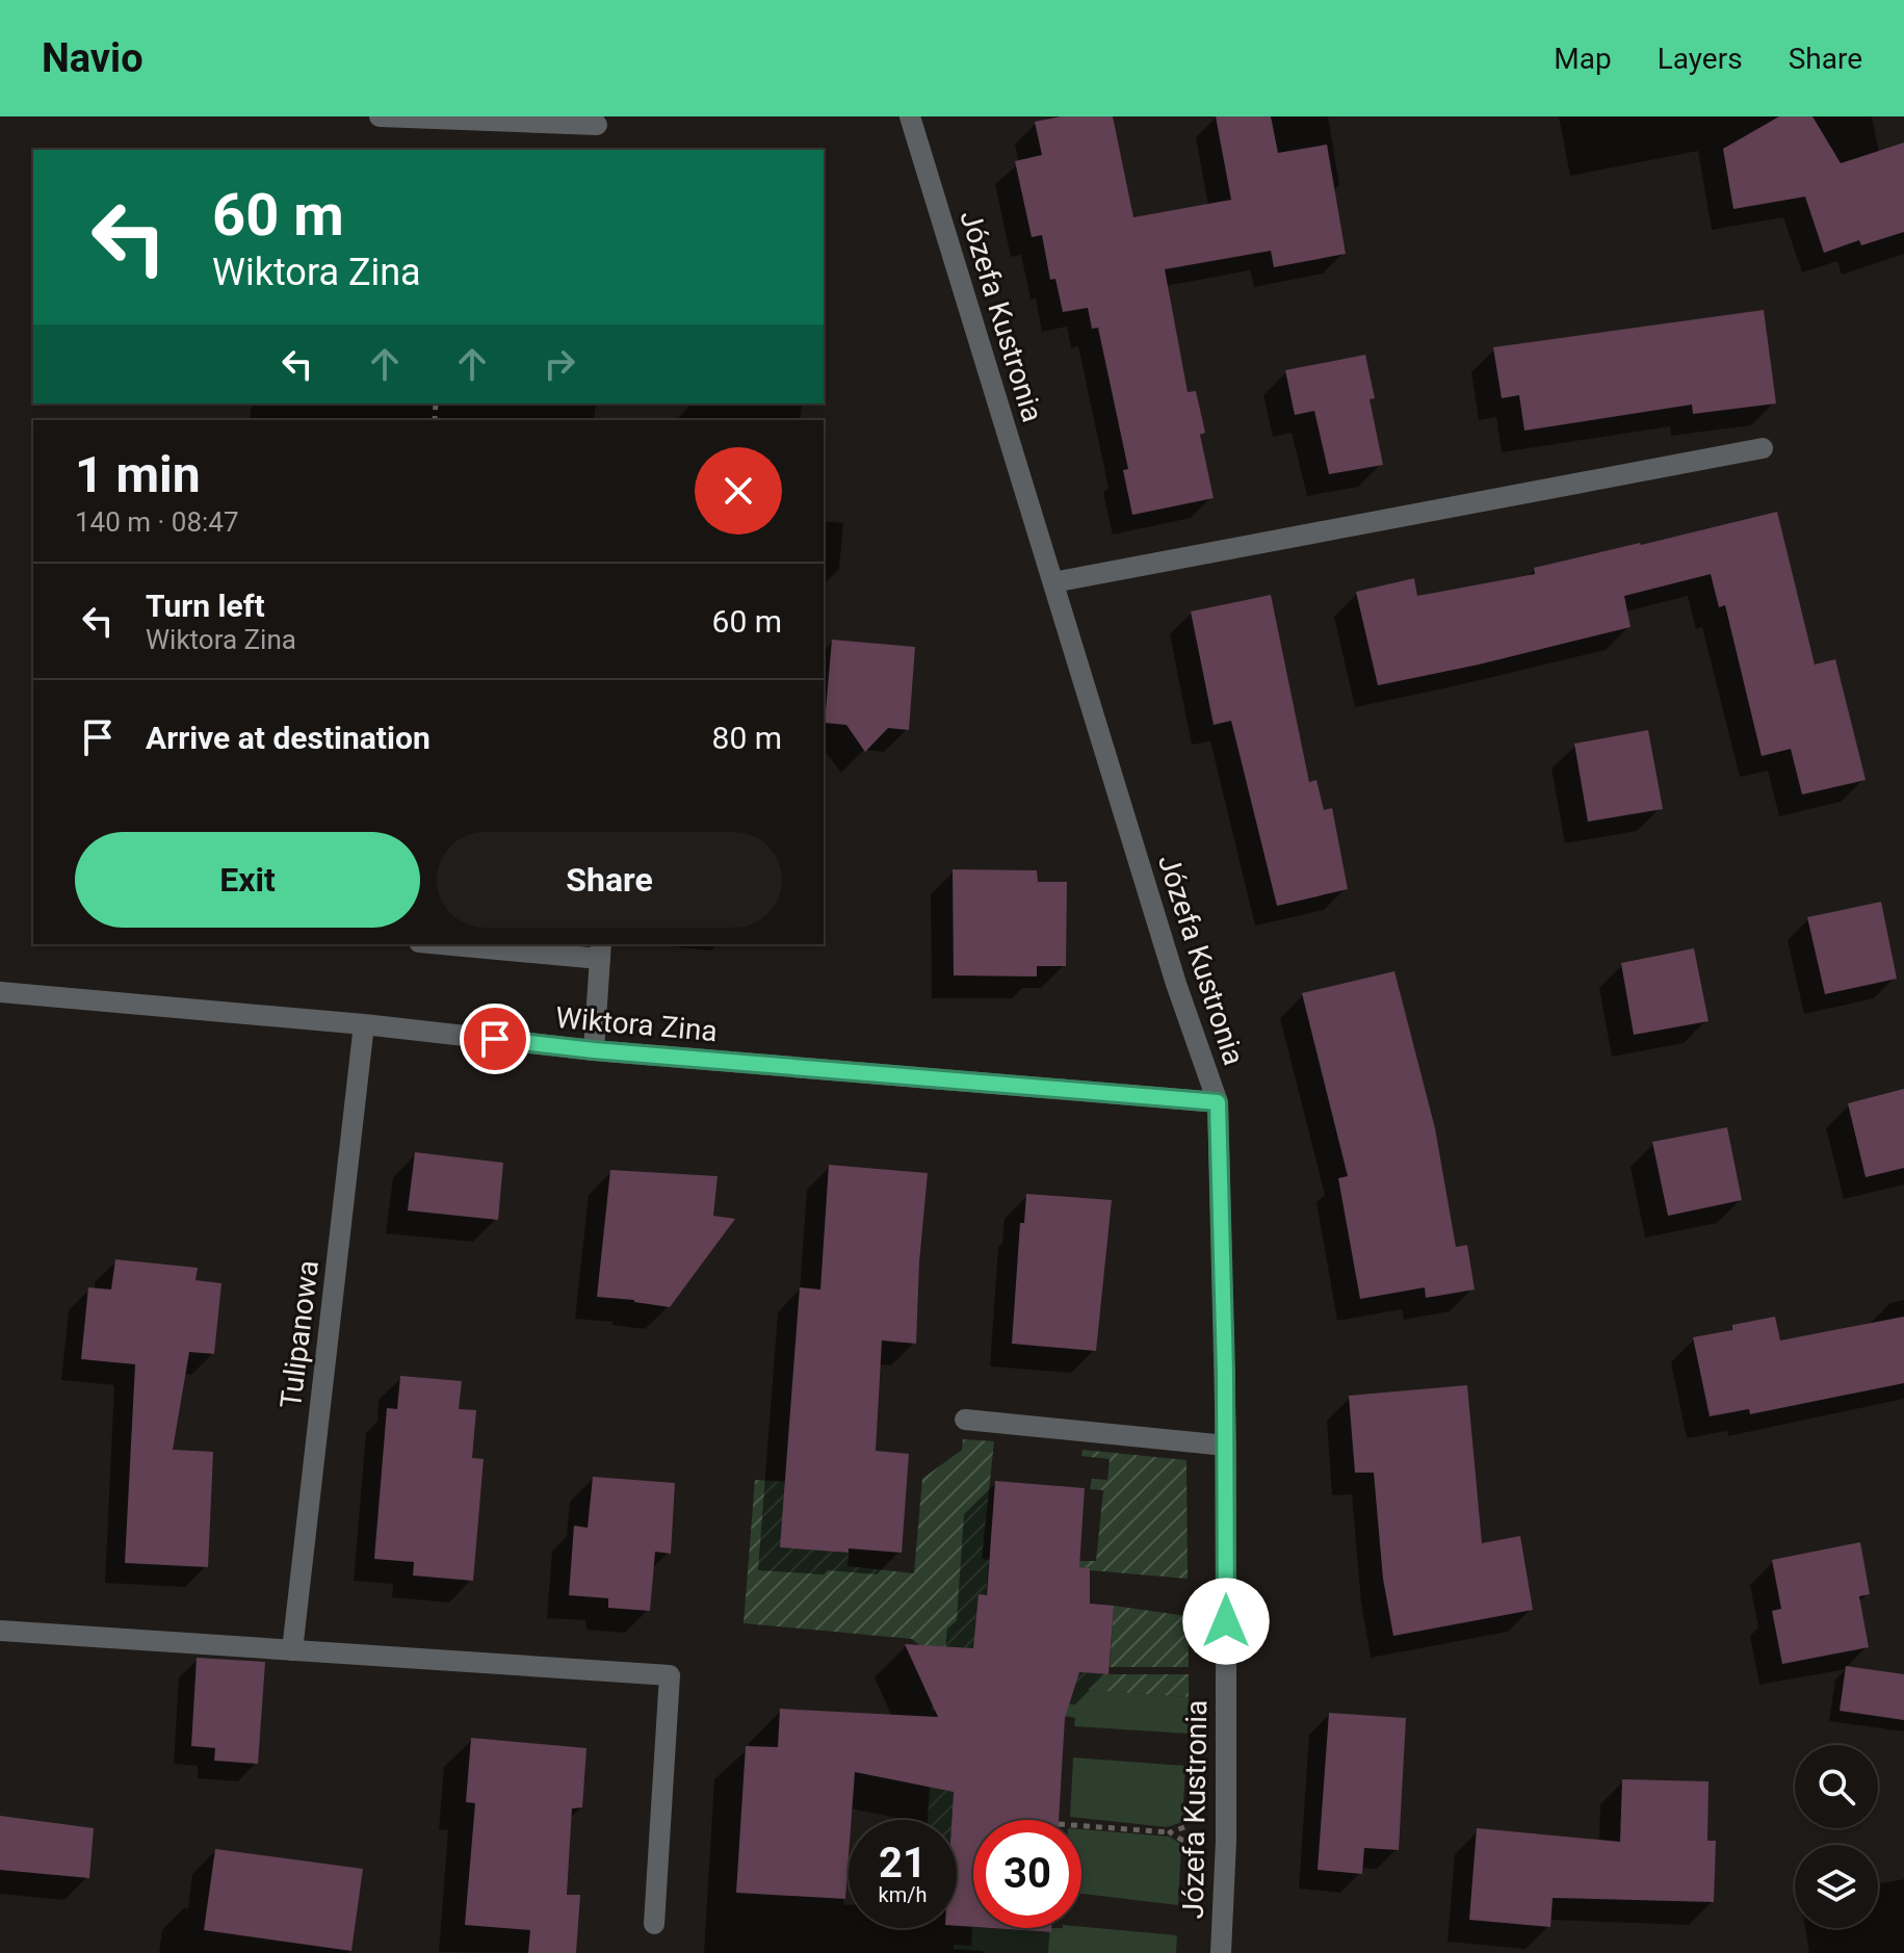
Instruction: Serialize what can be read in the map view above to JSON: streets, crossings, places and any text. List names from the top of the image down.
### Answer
{
  "streets": {
    "street": ["Józefa Kustronia", "Wiktora Zina", "Tulipanowa"]
  },
  "crossings": [
    ["Józefa Kustronia", "Wiktora Zina"],
    ["Wiktora Zina", "Tulipanowa"]
  ],
  "page": {
    "header": "Navio",
    "nav": ["Map", "Layers", "Share"],
    "turn": ["60 m", "Wiktora Zina"],
    "heading": ["1 min", "140 m · 08:47"],
    "list": [
      {
        "name": "Turn left",
        "note": "Wiktora Zina",
        "value": "60 m"
      },
      {
        "name": "Arrive at destination",
        "value": "80 m"
      }
    ],
    "buttons": ["Exit", "Share"],
    "speed": "21 km/h",
    "limit": "30"
  }
}
